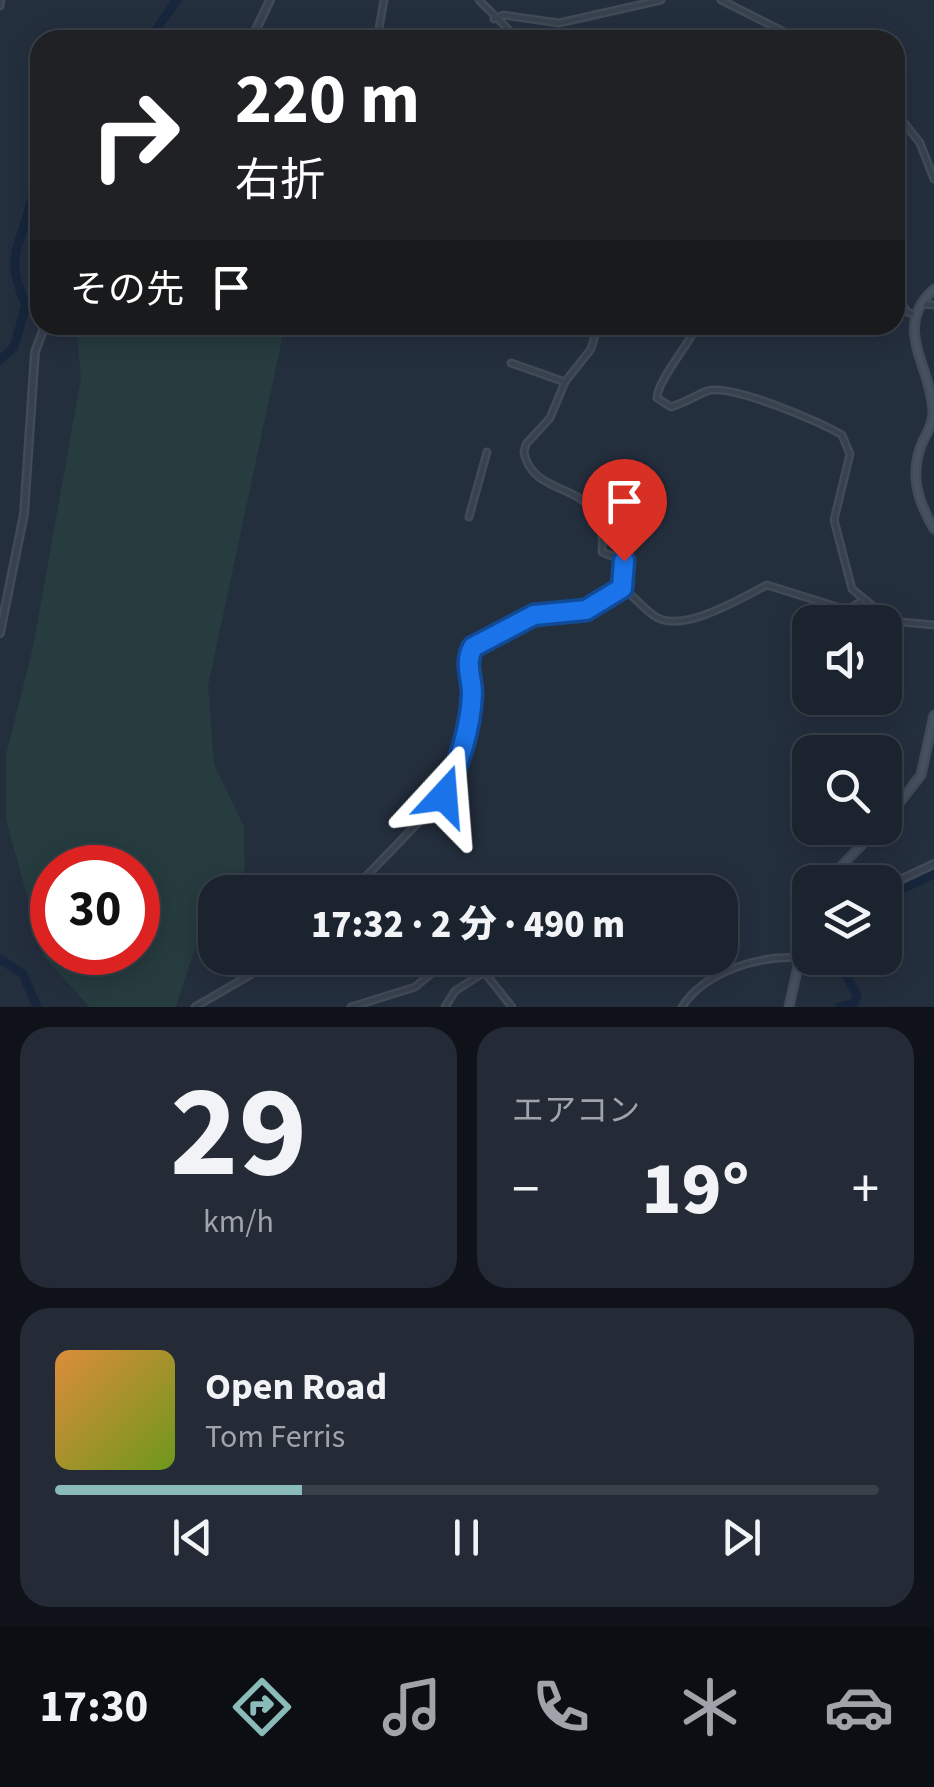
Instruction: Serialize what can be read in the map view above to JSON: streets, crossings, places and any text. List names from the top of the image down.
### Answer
{
  "page": {
    "turn": ["220 m", "右折"],
    "then": "その先",
    "limit": "30",
    "trip": "17:32 · 2 分 · 490 m",
    "tile": [
      ["29", "km/h"],
      "エアコン"
    ],
    "heat": ["−", "19°", "+"],
    "song": ["Open Road", "Tom Ferris"],
    "tabs": "17:30"
  }
}
